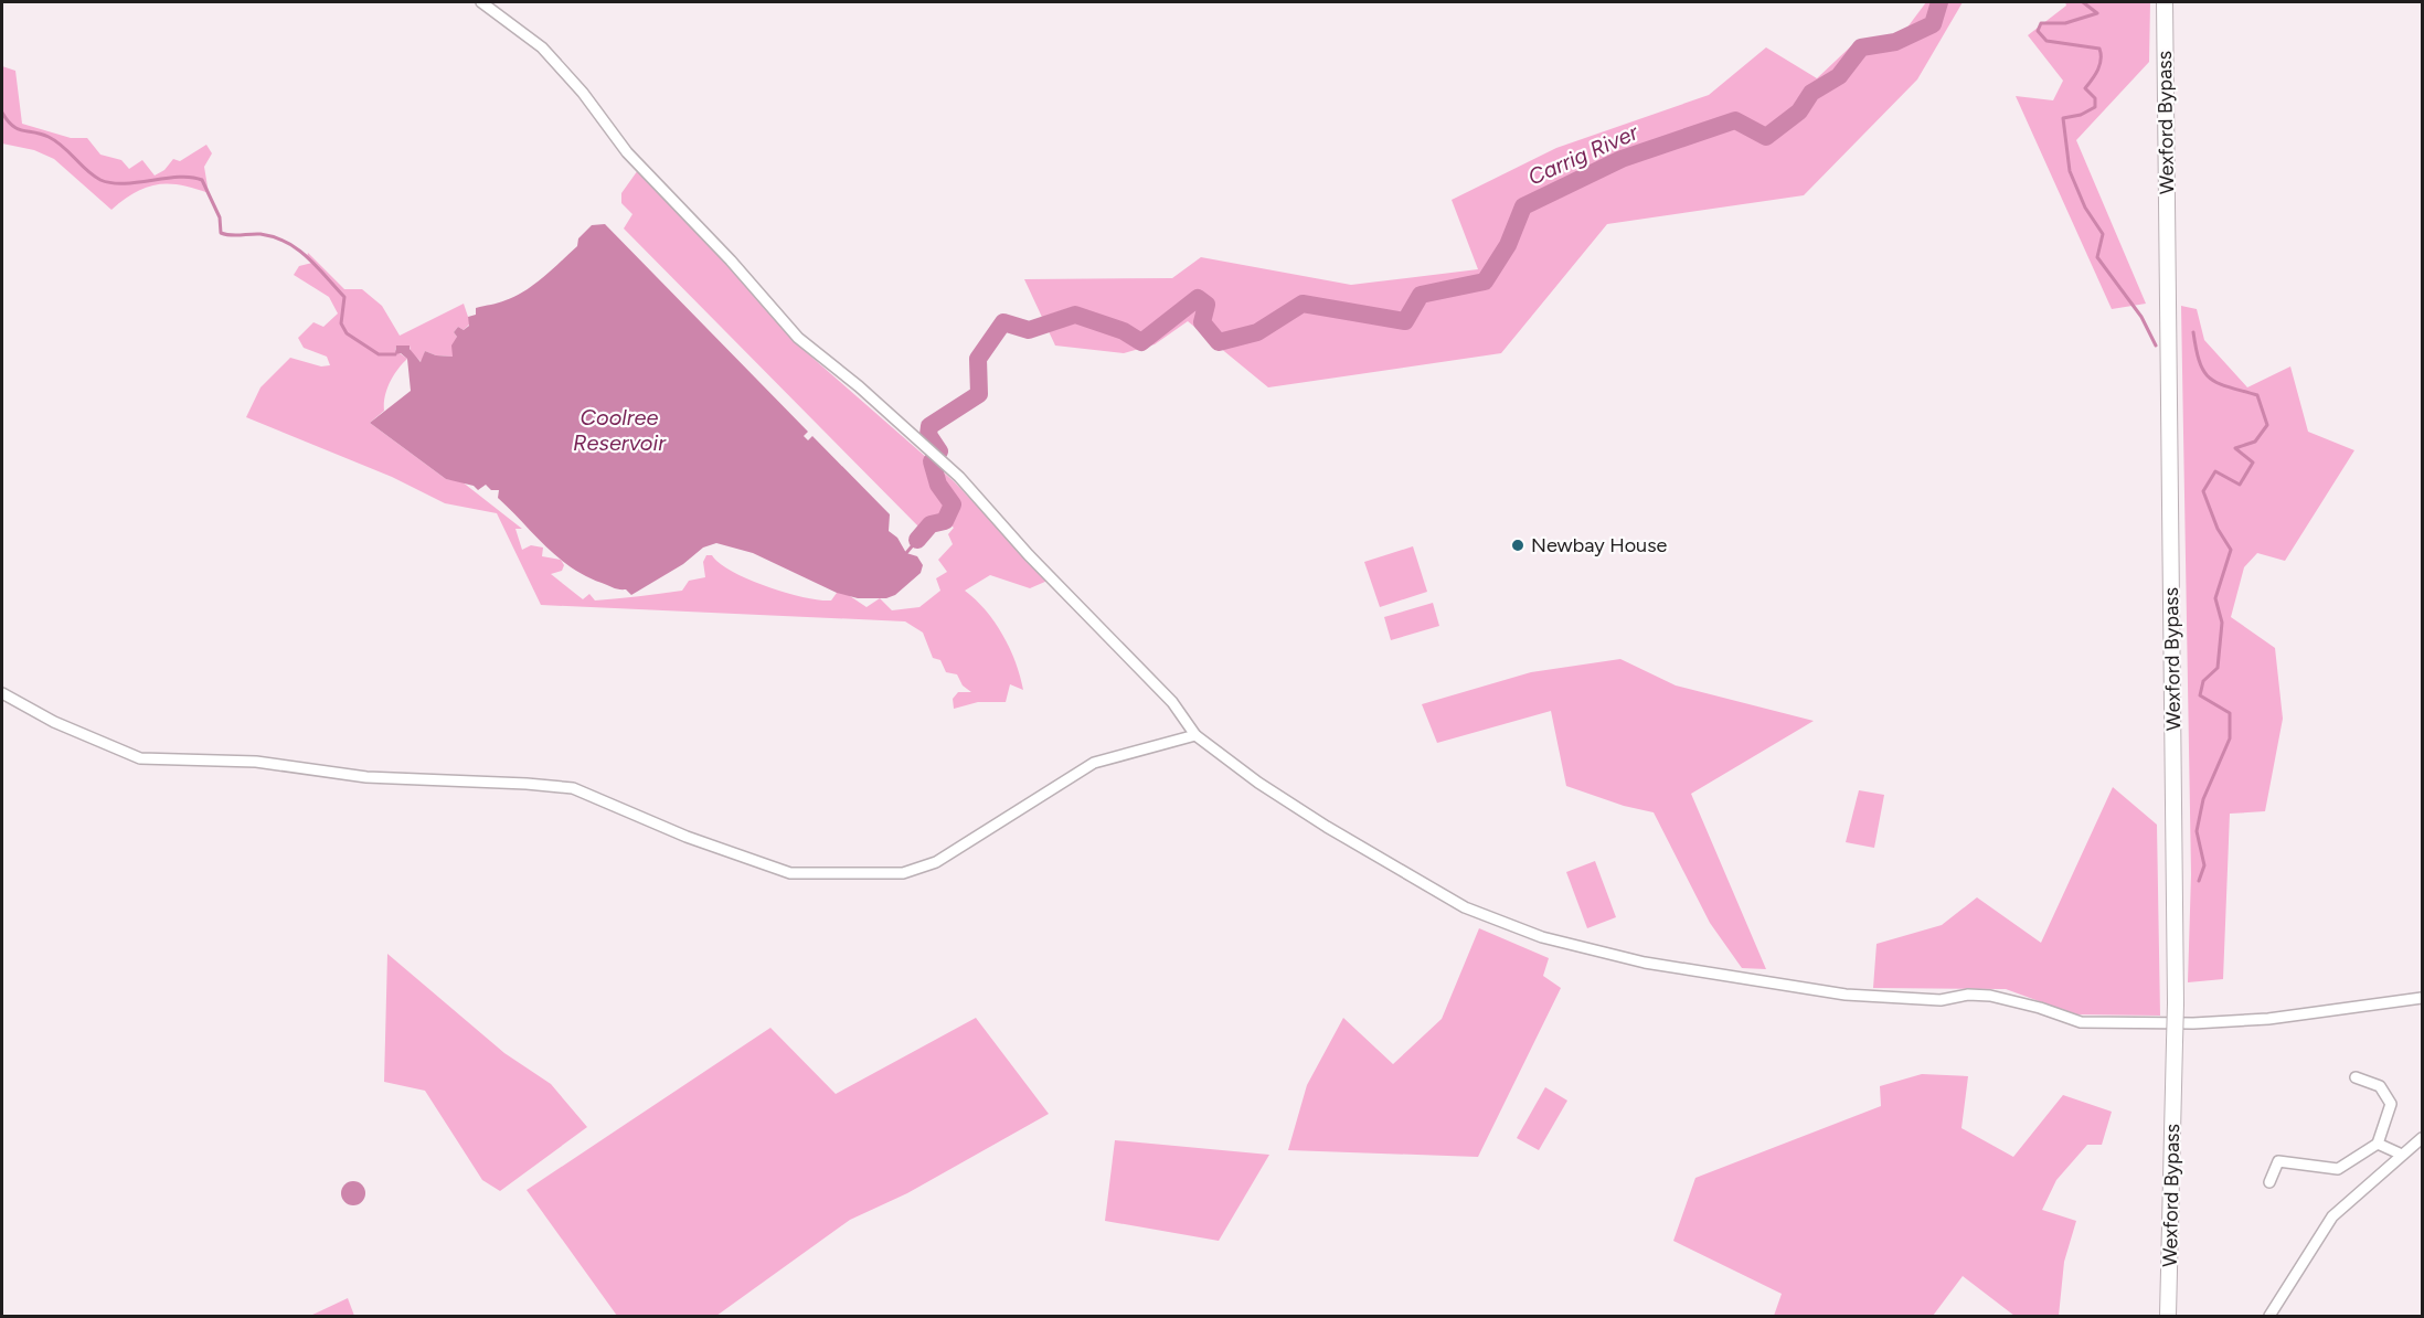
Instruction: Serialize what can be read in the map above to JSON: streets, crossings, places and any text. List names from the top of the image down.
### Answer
{
  "streets": {
    "highway": ["Wexford Bypass"]
  },
  "water": ["Carrig River", "Coolree Reservoir"],
  "places": ["Newbay House"]
}
